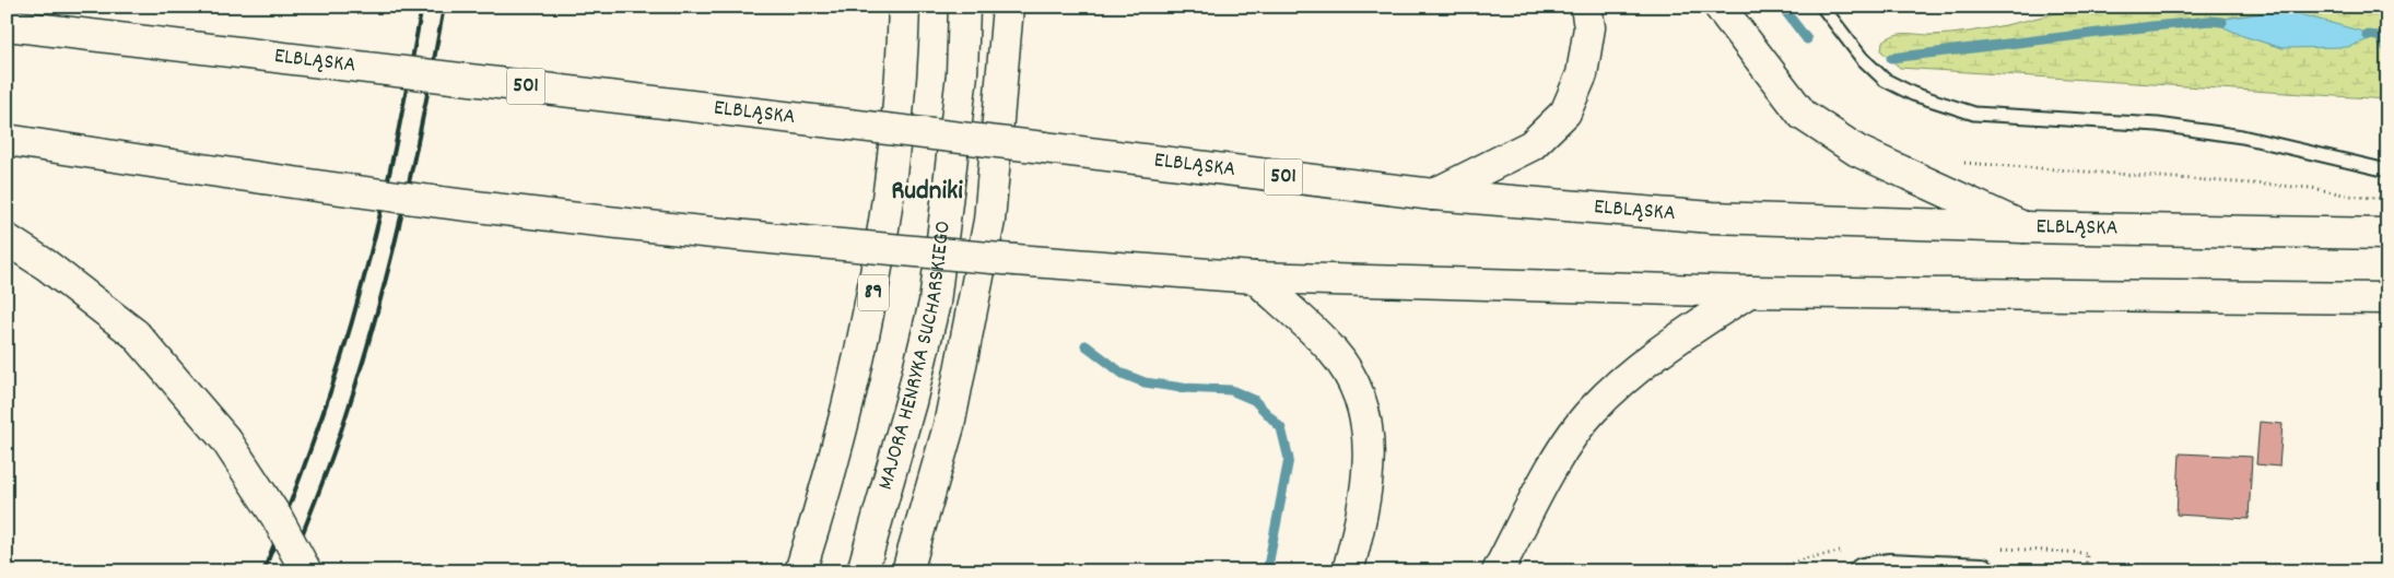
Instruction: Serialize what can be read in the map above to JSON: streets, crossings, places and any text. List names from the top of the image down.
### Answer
{
  "streets": {
    "main road": [
      "ELBLĄSKA",
      "501",
      "89",
      "MAJORA HENRYKA SUCHARSKIEGO"
    ]
  },
  "districts": ["Rudniki"]
}
